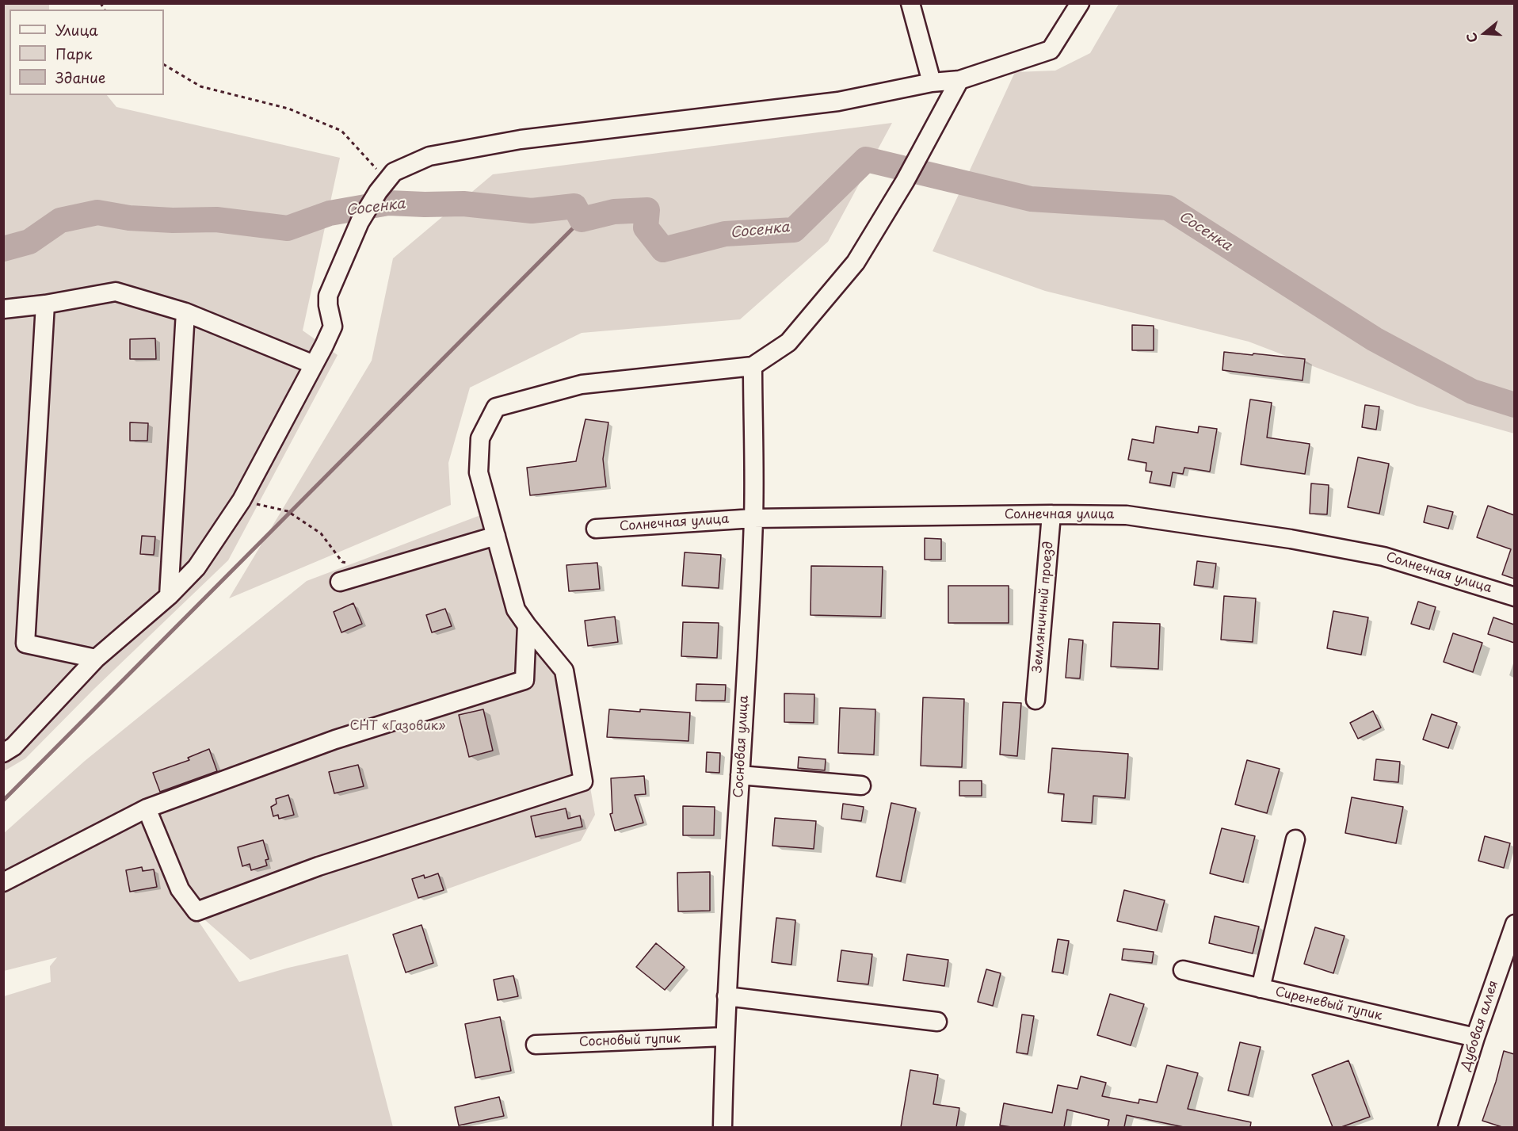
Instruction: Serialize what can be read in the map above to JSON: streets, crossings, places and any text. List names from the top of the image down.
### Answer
{
  "streets": {
    "lane": [
      "Солнечная улица",
      "Земляничный проезд",
      "Сосновая улица",
      "Сиреневый тупик",
      "Дубовая аллея",
      "Сосновый тупик"
    ]
  },
  "crossings": [
    ["Солнечная улица", "Земляничный проезд"],
    ["Солнечная улица", "Сосновая улица"],
    ["Сосновая улица", "Сосновый тупик"],
    ["Сиреневый тупик", "Дубовая аллея"]
  ],
  "water": ["Сосенка"],
  "parks": ["СНТ «Газовик»"],
  "legend": ["Улица", "Парк", "Здание"],
  "north": "left"
}
